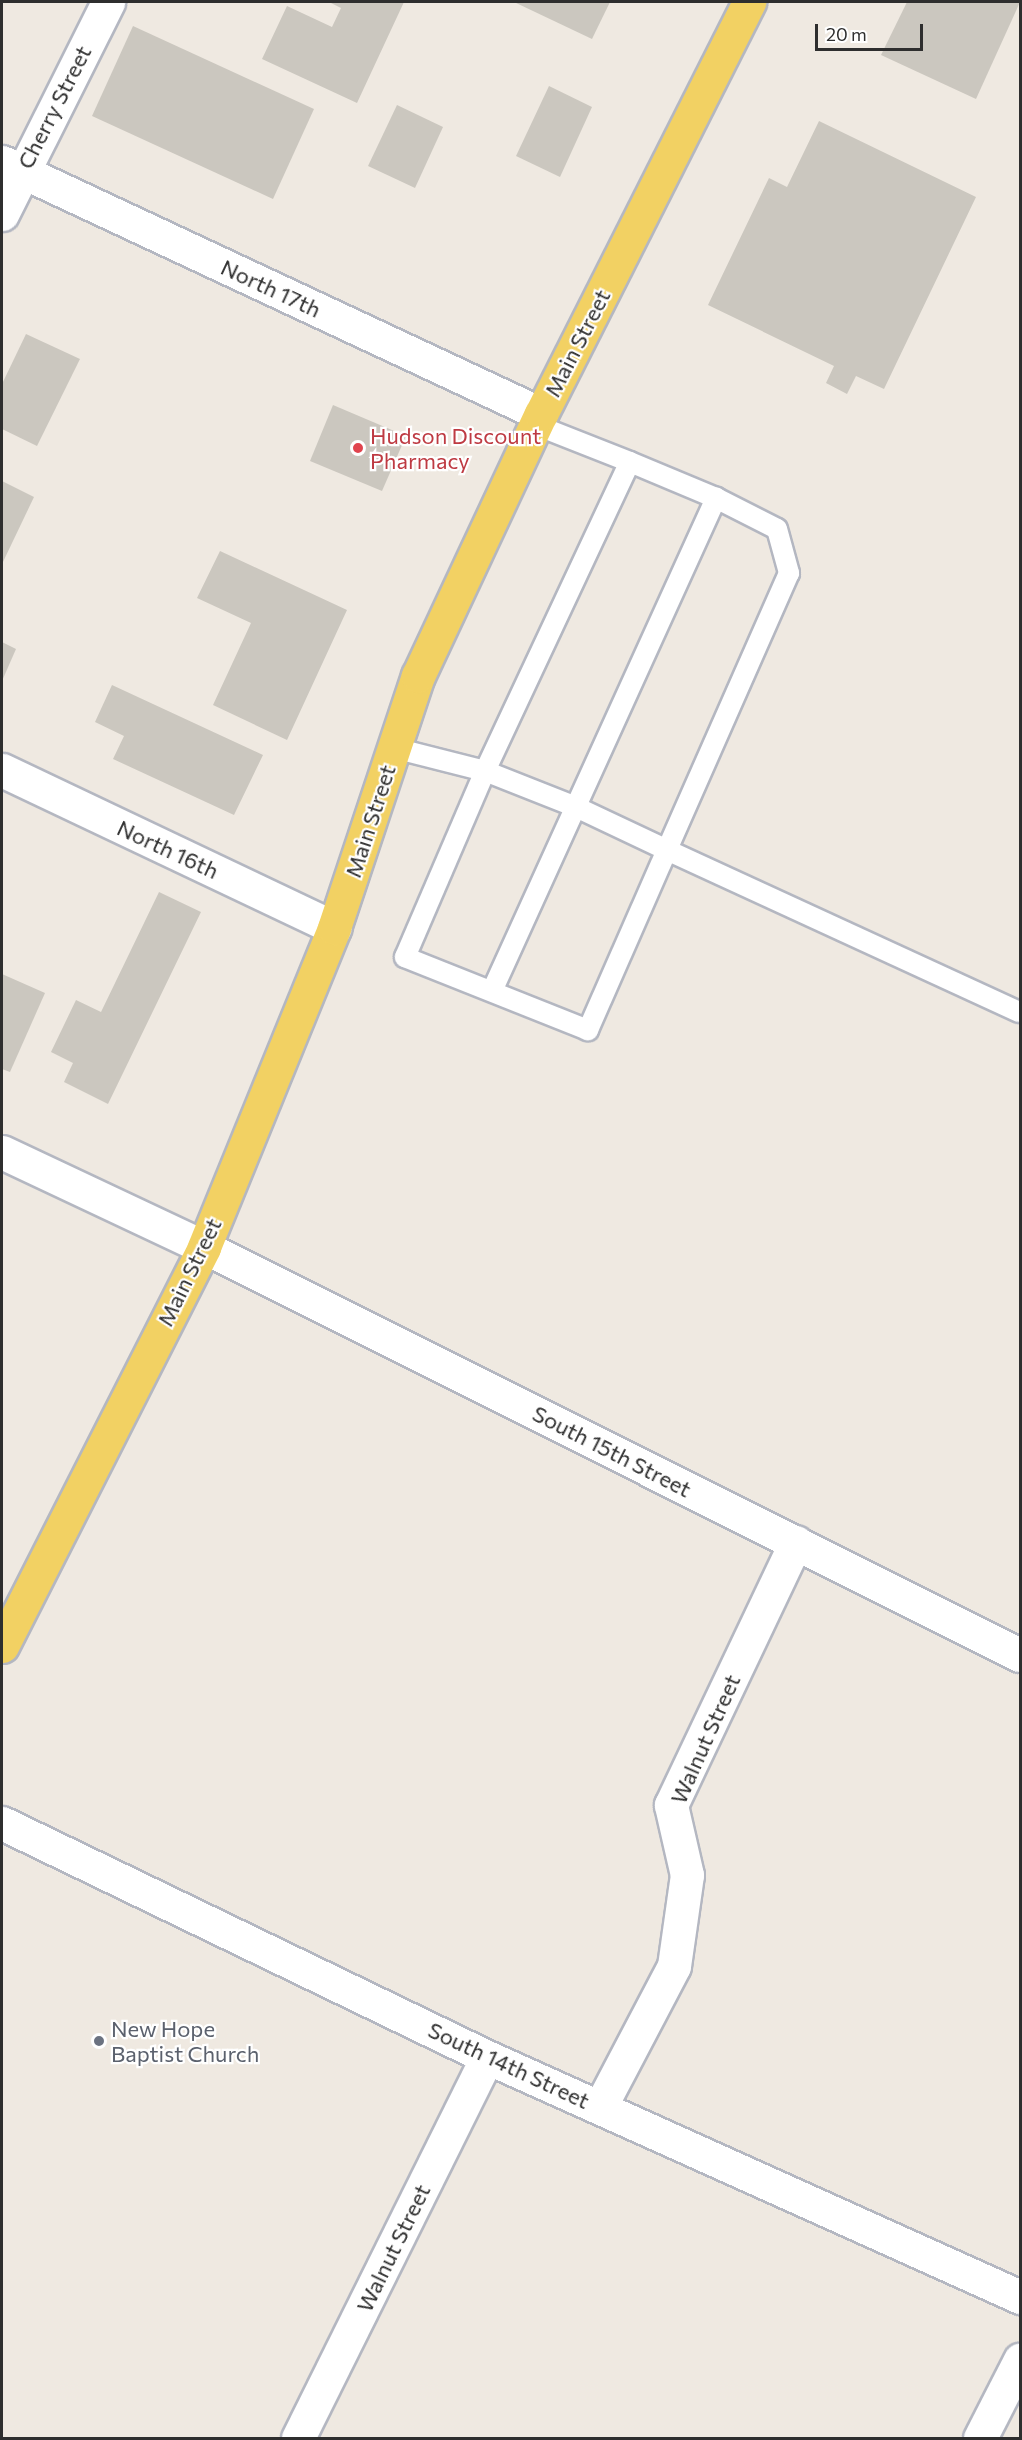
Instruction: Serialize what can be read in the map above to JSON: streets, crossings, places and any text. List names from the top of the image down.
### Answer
{
  "streets": {
    "main road": ["Main Street"],
    "street": [
      "Cherry Street",
      "North 17th",
      "North 16th",
      "South 15th Street",
      "Walnut Street",
      "South 14th Street"
    ]
  },
  "crossings": [
    ["Cherry Street", "North 17th"],
    ["North 17th", "Main Street"],
    ["Main Street", "North 16th"],
    ["Main Street", "South 15th Street"],
    ["South 15th Street", "Walnut Street"],
    ["Walnut Street", "South 14th Street"]
  ],
  "places": ["Hudson Discount Pharmacy", "New Hope Baptist Church"],
  "scale_bar": "20 m"
}
